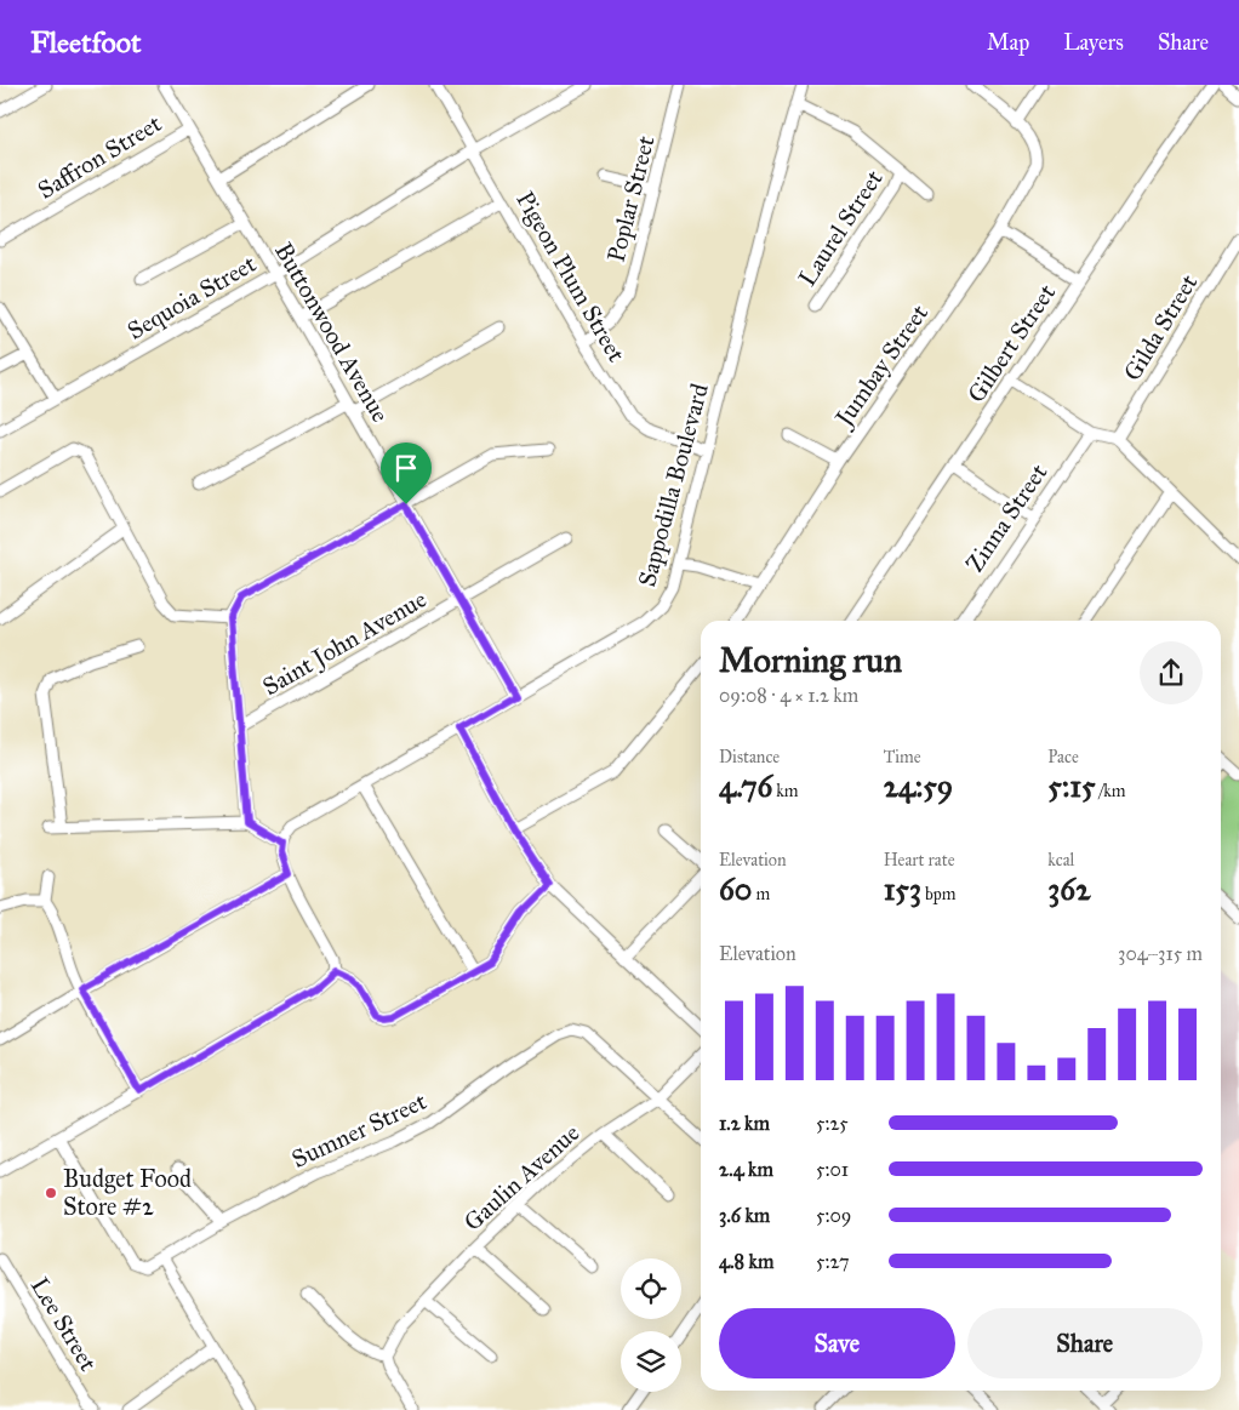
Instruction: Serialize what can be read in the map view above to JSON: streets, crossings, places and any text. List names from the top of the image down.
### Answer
{
  "streets": {
    "street": [
      "Saffron Street",
      "Poplar Street",
      "Laurel Street",
      "Pigeon Plum Street",
      "Sequoia Street",
      "Gilda Street",
      "Buttonwood Avenue",
      "Gilbert Street",
      "Jumbay Street",
      "Sappodilla Boulevard",
      "Zinna Street",
      "Saint John Avenue",
      "Sumner Street",
      "Gaulin Avenue",
      "Lee Street"
    ]
  },
  "crossings": [
    ["Saffron Street", "Buttonwood Avenue"],
    ["Poplar Street", "Pigeon Plum Street"],
    ["Laurel Street", "Sappodilla Boulevard"],
    ["Pigeon Plum Street", "Sequoia Street"],
    ["Pigeon Plum Street", "Sappodilla Boulevard"],
    ["Sequoia Street", "Buttonwood Avenue"],
    ["Buttonwood Avenue", "Sappodilla Boulevard"],
    ["Buttonwood Avenue", "Saint John Avenue"],
    ["Sumner Street", "Gaulin Avenue"]
  ],
  "places": ["Budget Food Store #2"],
  "page": {
    "header": "Fleetfoot",
    "nav": ["Map", "Layers", "Share"],
    "heading": ["Morning run", "09:08 · 4 × 1.2 km"],
    "stats": [
      ["Distance", "4.76 km"],
      ["Time", "24:59"],
      ["Pace", "5:15 /km"],
      ["Elevation", "60 m"],
      ["Heart rate", "153 bpm"],
      ["kcal", "362"]
    ],
    "chart": ["Elevation", "304–315 m"],
    "list": [
      {
        "name": "1.2 km",
        "note": "5:25"
      },
      {
        "name": "2.4 km",
        "note": "5:01"
      },
      {
        "name": "3.6 km",
        "note": "5:09"
      },
      {
        "name": "4.8 km",
        "note": "5:27"
      }
    ],
    "buttons": ["Save", "Share"]
  }
}
